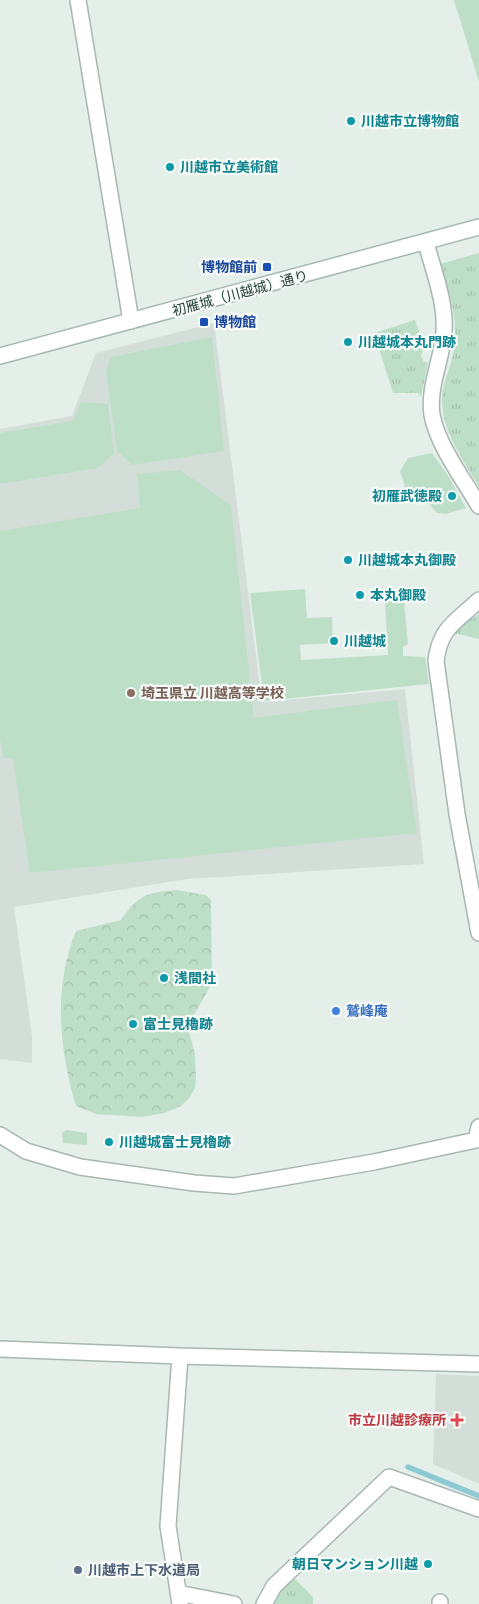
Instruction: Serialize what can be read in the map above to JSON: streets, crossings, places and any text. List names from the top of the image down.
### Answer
{
  "streets": {
    "street": ["初雁城（川越城）通り"]
  },
  "places": {
    "other": [
      "川越市立博物館",
      "川越市立美術館",
      "川越城本丸門跡",
      "初雁武徳殿",
      "川越城本丸御殿",
      "本丸御殿",
      "川越城",
      "埼玉県立 川越高等学校",
      "浅間社",
      "鷲峰庵",
      "富士見櫓跡",
      "川越城富士見櫓跡",
      "朝日マンション川越",
      "川越市上下水道局"
    ],
    "transit": ["博物館前", "博物館"],
    "health": ["市立川越診療所"]
  }
}
